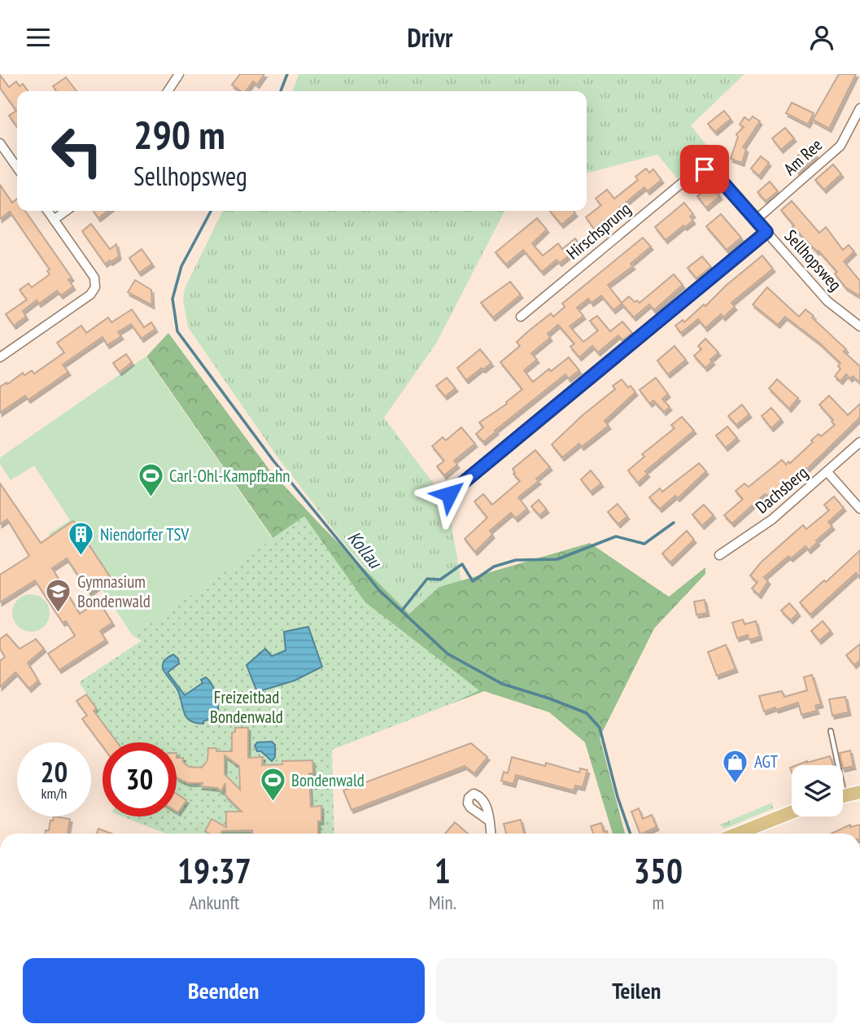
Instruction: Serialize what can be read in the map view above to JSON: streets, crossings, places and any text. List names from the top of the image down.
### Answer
{
  "streets": {
    "street": [
      "Am Ree",
      "Hirschsprung",
      "Sellhopsweg",
      "Dachsberg"
    ]
  },
  "crossings": [
    ["Am Ree", "Sellhopsweg"],
    ["Hirschsprung", "Sellhopsweg"]
  ],
  "water": ["Kollau"],
  "parks": ["Freizeitbad Bondenwald"],
  "places": {
    "sports": ["Carl-Ohl-Kampfbahn", "Bondenwald"],
    "building": ["Niendorfer TSV"],
    "school or university": ["Gymnasium Bondenwald"],
    "shop": ["AGT"]
  },
  "page": {
    "header": "Drivr",
    "turn": ["290 m", "Sellhopsweg"],
    "speed": "20 km/h",
    "limit": "30",
    "eta": [
      "19:37",
      "Ankunft",
      "1",
      "Min.",
      "350",
      "m"
    ],
    "buttons": ["Beenden", "Teilen"]
  }
}
